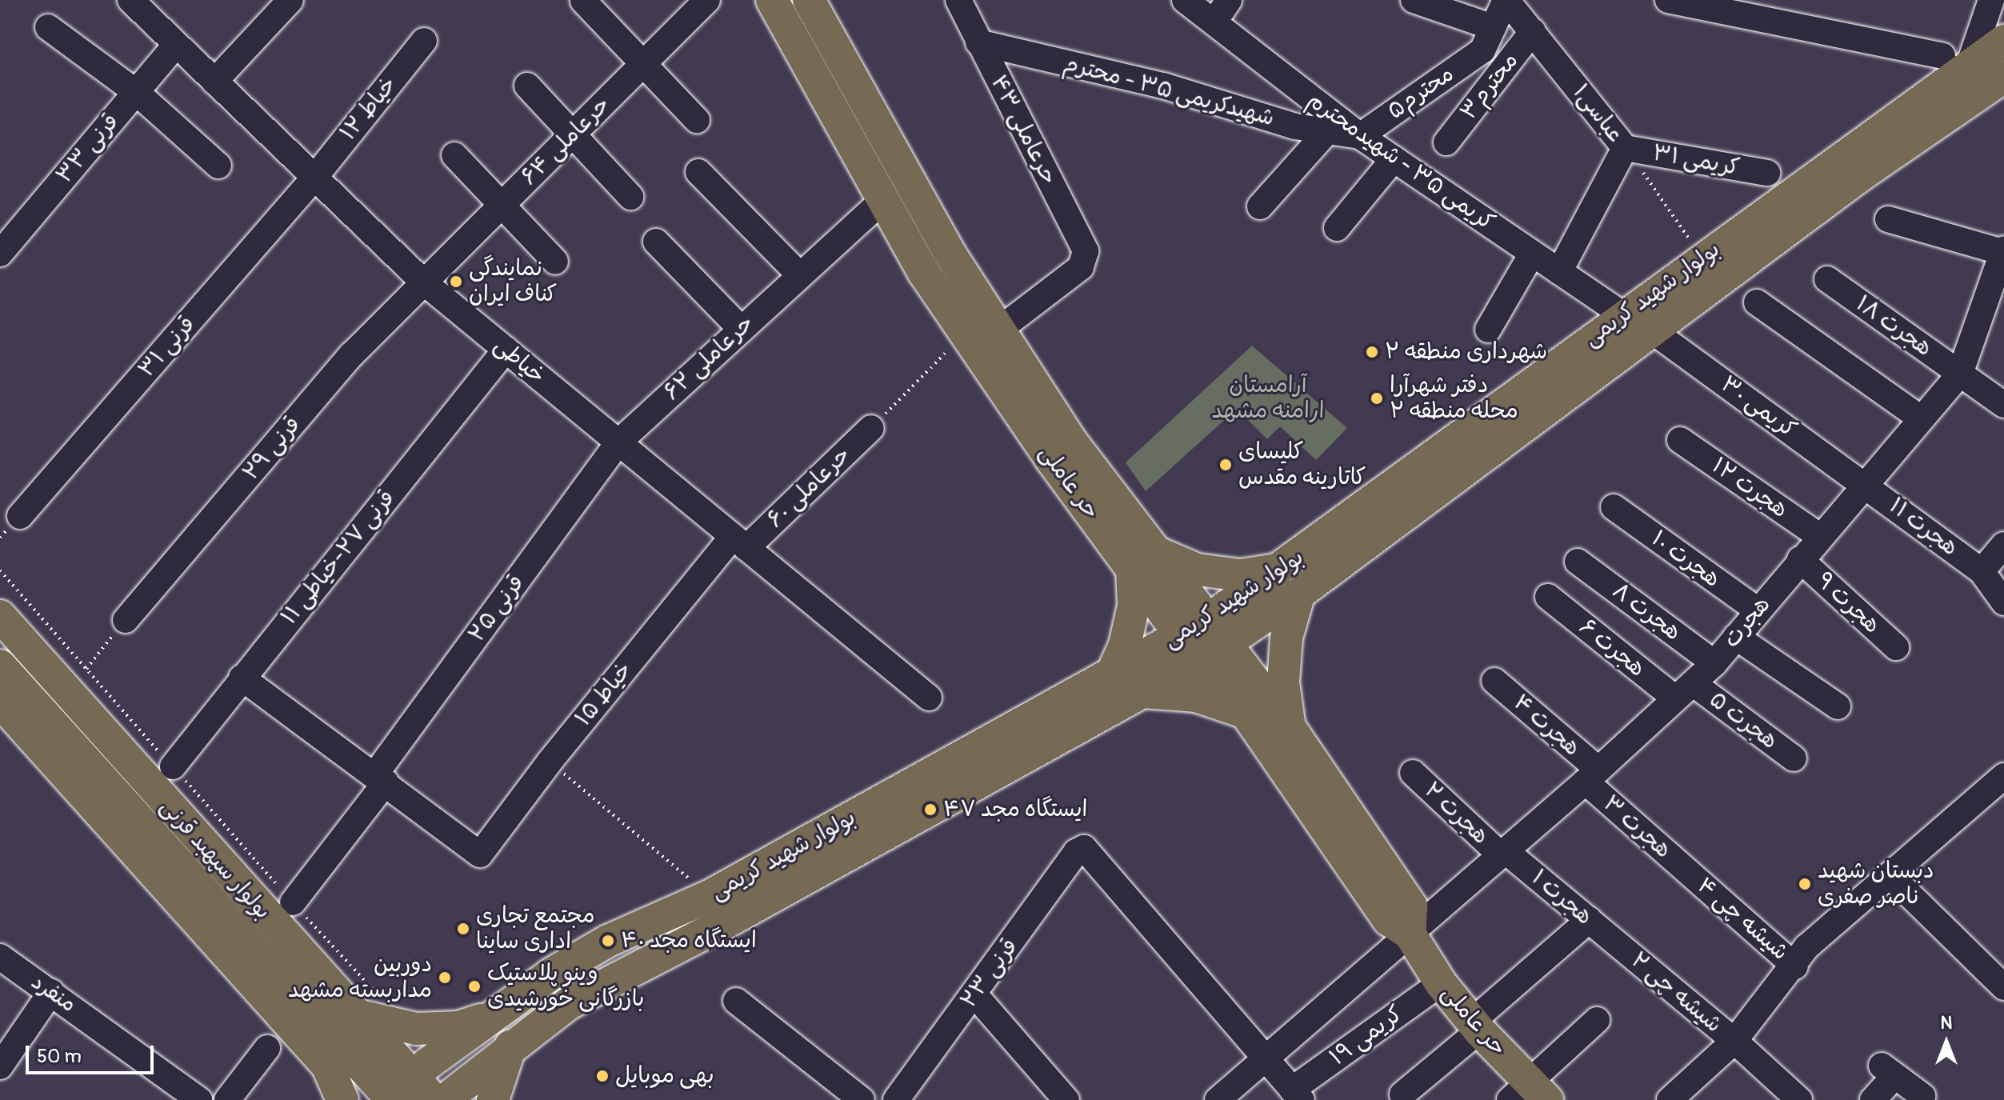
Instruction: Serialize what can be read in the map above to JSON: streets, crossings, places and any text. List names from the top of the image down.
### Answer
{
  "streets": {
    "main road": ["بولوار شهید کریمی", "حر عاملی", "بولوار سپهبد قرنی"],
    "street": [
      "محترم۳",
      "شهیدکریمی ۳۵ - محترم",
      "محترم۵",
      "خیاط ۱۲",
      "عباسی۱",
      "حرعاملی ۴۳",
      "حرعاملی ۶۴",
      "قرنی ۳۳",
      "کریمی ۳۱",
      "کریمی ۳۵ - شهیدمحترم",
      "هجرت ۱۸",
      "قرنی ۳۱",
      "حرعاملی ۶۲",
      "خیاطی",
      "کریمی ۳۰",
      "قرنی ۲۹",
      "حرعاملی ۶۰",
      "هجرت ۱۲",
      "هجرت ۱۱",
      "قرنی ۲۷-خیاطی ۱۱",
      "هجرت ۱۰",
      "هجرت ۹",
      "قرنی ۲۵",
      "هجرت ۸",
      "هجرت",
      "هجرت ۶",
      "خیاط ۱۵",
      "هجرت ۵",
      "هجرت ۴",
      "هجرت ۲",
      "هجرت ۳",
      "هجرت ۱",
      "شیشه چی ۴",
      "قرنی ۲۳",
      "شیشه چی ۲",
      "منفرد",
      "کریمی ۱۹"
    ]
  },
  "crossings": [
    ["محترم۳", "عباسی۱"],
    ["شهیدکریمی ۳۵ - محترم", "محترم۵"],
    ["شهیدکریمی ۳۵ - محترم", "حرعاملی ۴۳"],
    ["شهیدکریمی ۳۵ - محترم", "کریمی ۳۵ - شهیدمحترم"],
    ["محترم۵", "کریمی ۳۵ - شهیدمحترم"],
    ["خیاط ۱۲", "قرنی ۳۱"],
    ["خیاط ۱۲", "خیاطی"],
    ["عباسی۱", "کریمی ۳۱"],
    ["عباسی۱", "کریمی ۳۵ - شهیدمحترم"],
    ["حرعاملی ۴۳", "حر عاملی"],
    ["حرعاملی ۶۴", "خیاطی"],
    ["حرعاملی ۶۴", "قرنی ۲۹"],
    ["قرنی ۳۳", "خیاطی"],
    ["کریمی ۳۵ - شهیدمحترم", "بولوار شهید کریمی"],
    ["بولوار شهید کریمی", "کریمی ۳۰"],
    ["بولوار شهید کریمی", "حر عاملی"],
    ["بولوار شهید کریمی", "بولوار سپهبد قرنی"],
    ["هجرت ۱۸", "هجرت"],
    ["قرنی ۳۱", "خیاطی"],
    ["حرعاملی ۶۲", "خیاطی"],
    ["حرعاملی ۶۲", "حر عاملی"],
    ["حرعاملی ۶۲", "قرنی ۲۵"],
    ["خیاطی", "قرنی ۲۹"],
    ["خیاطی", "حرعاملی ۶۰"],
    ["خیاطی", "قرنی ۲۷-خیاطی ۱۱"],
    ["خیاطی", "قرنی ۲۵"],
    ["خیاطی", "خیاط ۱۵"],
    ["کریمی ۳۰", "هجرت ۱۱"],
    ["کریمی ۳۰", "هجرت"],
    ["حر عاملی", "هجرت"],
    ["حر عاملی", "کریمی ۱۹"],
    ["حرعاملی ۶۰", "خیاط ۱۵"],
    ["هجرت ۱۲", "هجرت"],
    ["هجرت ۱۱", "هجرت"],
    ["هجرت ۱۰", "هجرت"],
    ["هجرت ۹", "هجرت"],
    ["قرنی ۲۵", "خیاط ۱۵"],
    ["هجرت ۸", "هجرت"],
    ["هجرت", "هجرت ۶"],
    ["هجرت", "هجرت ۵"],
    ["هجرت", "هجرت ۴"],
    ["هجرت", "هجرت ۲"],
    ["هجرت", "هجرت ۳"],
    ["هجرت", "هجرت ۱"],
    ["هجرت", "قرنی ۲۳"],
    ["هجرت ۶", "هجرت ۵"],
    ["هجرت ۴", "هجرت ۳"],
    ["هجرت ۲", "هجرت ۱"],
    ["هجرت ۳", "شیشه چی ۴"],
    ["هجرت ۱", "شیشه چی ۲"]
  ],
  "parks": ["آرامستان ارامنه مشهد"],
  "places": [
    "نمایندگی کناف ایران",
    "شهرداری منطقه ۲",
    "دفتر شهرآرا محله منطقه ۲",
    "کلیسای کاتارینه مقدس",
    "ایستگاه مجد ۴۷",
    "دبستان شهید ناصر صفری",
    "مجتمع تجاری اداری ساینا",
    "ایستگاه مجد ۴۰",
    "دوربین مداربسته مشهد",
    "وینو پلاستیک بازرگانی خورشیدی",
    "بهی موبایل"
  ],
  "scale_bar": "50 m",
  "north": "top"
}
